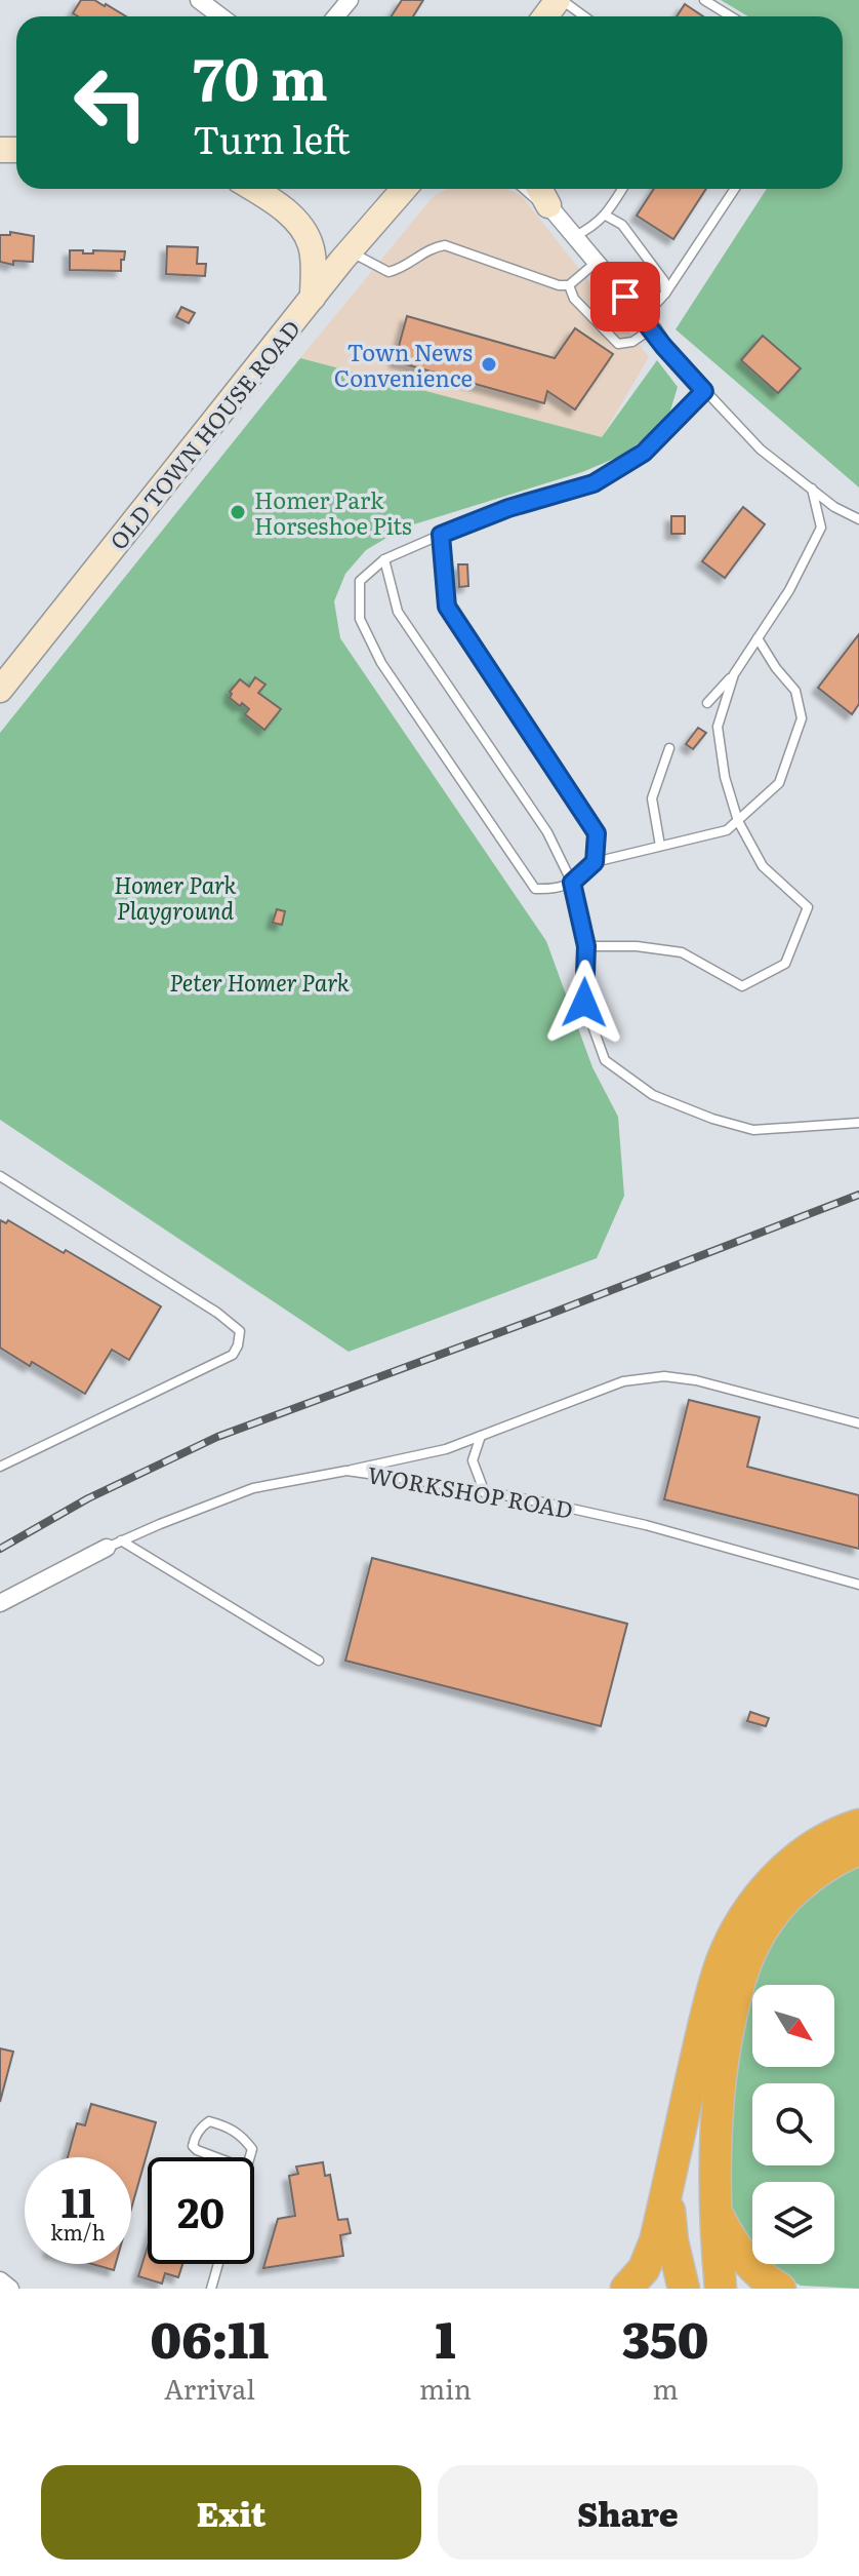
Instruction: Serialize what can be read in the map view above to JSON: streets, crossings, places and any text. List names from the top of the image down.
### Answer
{
  "streets": {
    "main road": ["OLD TOWN HOUSE ROAD"],
    "street": ["WORKSHOP ROAD"]
  },
  "parks": ["Homer Park Playground", "Peter Homer Park"],
  "places": ["Town News Convenience", "Homer Park Horseshoe Pits"],
  "north": "bottom right",
  "page": {
    "turn": ["70 m", "Turn left"],
    "speed": "11 km/h",
    "limit": "20",
    "eta": [
      "06:11",
      "Arrival",
      "1",
      "min",
      "350",
      "m"
    ],
    "buttons": ["Exit", "Share"]
  }
}
